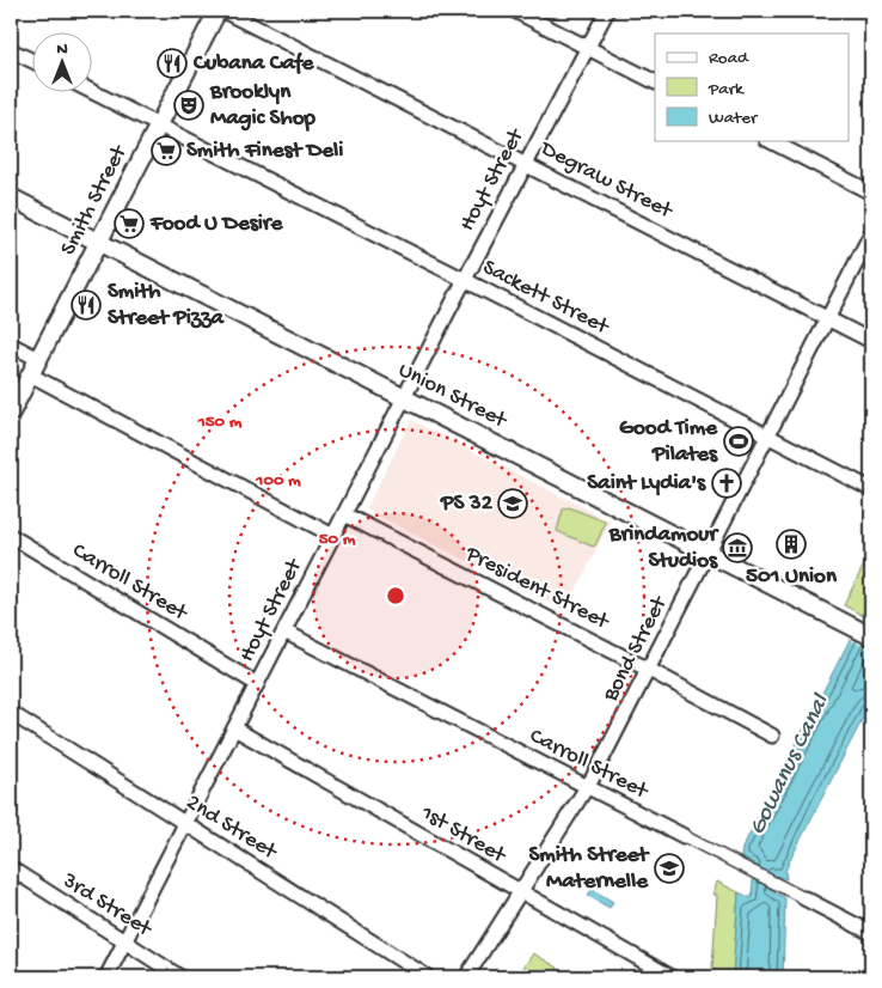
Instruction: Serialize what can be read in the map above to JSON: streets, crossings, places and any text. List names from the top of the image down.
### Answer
{
  "streets": {
    "street": [
      "Hoyt Street",
      "Degraw Street",
      "Smith Street",
      "Sackett Street",
      "Union Street",
      "Carroll Street",
      "President Street",
      "Bond Street",
      "2nd Street",
      "1st Street",
      "3rd Street"
    ]
  },
  "crossings": [
    ["Hoyt Street", "Degraw Street"],
    ["Hoyt Street", "Sackett Street"],
    ["Hoyt Street", "Union Street"],
    ["Hoyt Street", "Carroll Street"],
    ["Hoyt Street", "President Street"],
    ["Hoyt Street", "2nd Street"],
    ["Hoyt Street", "1st Street"],
    ["Hoyt Street", "3rd Street"],
    ["Degraw Street", "Bond Street"],
    ["Smith Street", "Sackett Street"],
    ["Smith Street", "Union Street"],
    ["Sackett Street", "Bond Street"],
    ["Union Street", "Bond Street"],
    ["Carroll Street", "Bond Street"],
    ["President Street", "Bond Street"],
    ["Bond Street", "1st Street"]
  ],
  "water": ["Gowanus Canal"],
  "places": {
    "restaurant": ["Cubana Cafe", "Smith Street Pizza"],
    "theatre": ["Brooklyn Magic Shop"],
    "supermarket": ["Smith Finest Deli", "Food U Desire"],
    "sports": ["Good Time Pilates"],
    "church": ["Saint Lydia's"],
    "school or university": ["PS 32", "Smith Street Maternelle"],
    "building": ["501 Union"],
    "museum": ["Brindamour Studios"]
  },
  "legend": ["Road", "Park", "Water"],
  "north": "top",
  "rings": ["150 m", "100 m", "50 m"]
}
